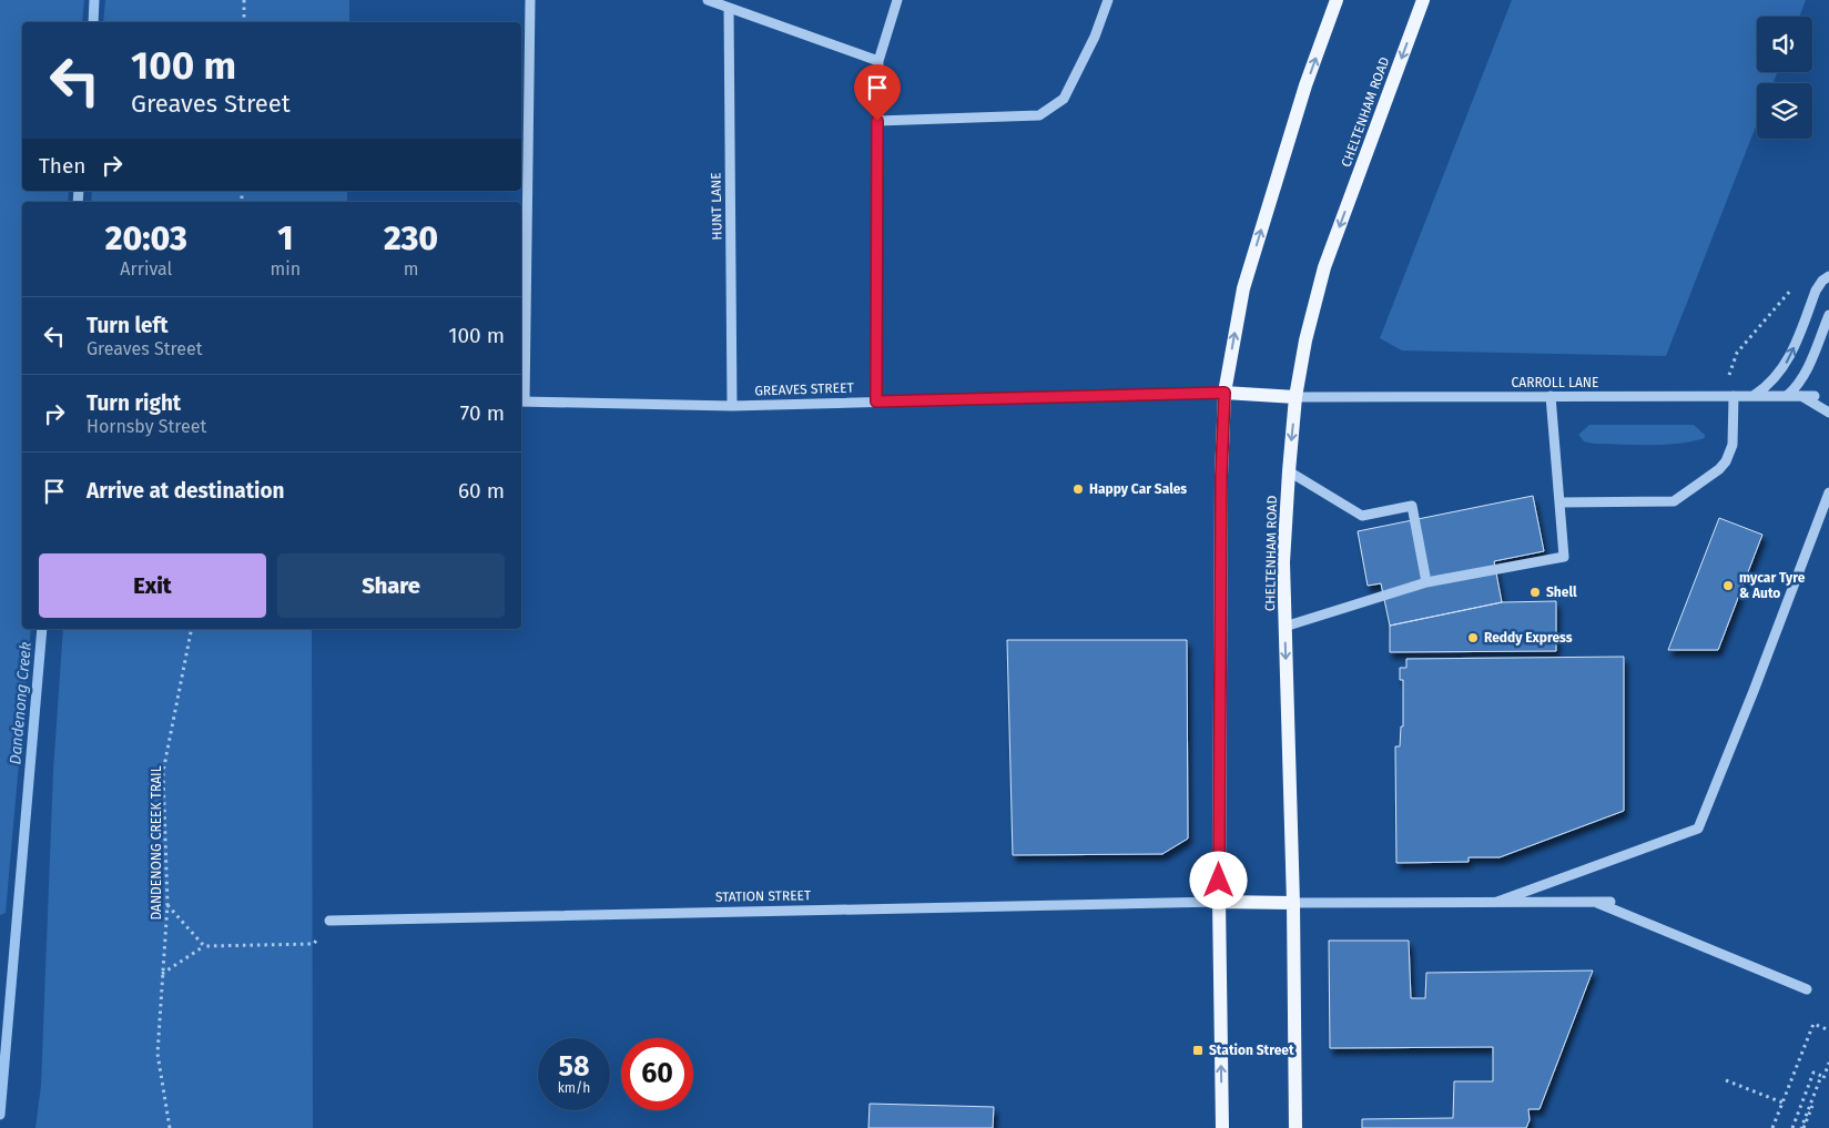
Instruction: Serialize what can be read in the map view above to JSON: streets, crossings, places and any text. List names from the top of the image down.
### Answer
{
  "streets": {
    "main road": ["CHELTENHAM ROAD", "STATION STREET"],
    "street": ["HUNT LANE", "CARROLL LANE", "GREAVES STREET"],
    "path": ["DANDENONG CREEK TRAIL"]
  },
  "crossings": [
    ["CHELTENHAM ROAD", "CARROLL LANE"],
    ["CHELTENHAM ROAD", "STATION STREET"],
    ["HUNT LANE", "GREAVES STREET"]
  ],
  "water": ["Dandenong Creek"],
  "places": {
    "other": [
      "Happy Car Sales",
      "mycar Tyre & Auto",
      "Shell",
      "Reddy Express"
    ],
    "transit": ["Station Street"]
  },
  "page": {
    "turn": ["100 m", "Greaves Street"],
    "then": "Then",
    "eta": [
      "20:03",
      "Arrival",
      "1",
      "min",
      "230",
      "m"
    ],
    "list": [
      {
        "name": "Turn left",
        "note": "Greaves Street",
        "value": "100 m"
      },
      {
        "name": "Turn right",
        "note": "Hornsby Street",
        "value": "70 m"
      },
      {
        "name": "Arrive at destination",
        "value": "60 m"
      }
    ],
    "buttons": ["Exit", "Share"],
    "speed": "58 km/h",
    "limit": "60"
  }
}
